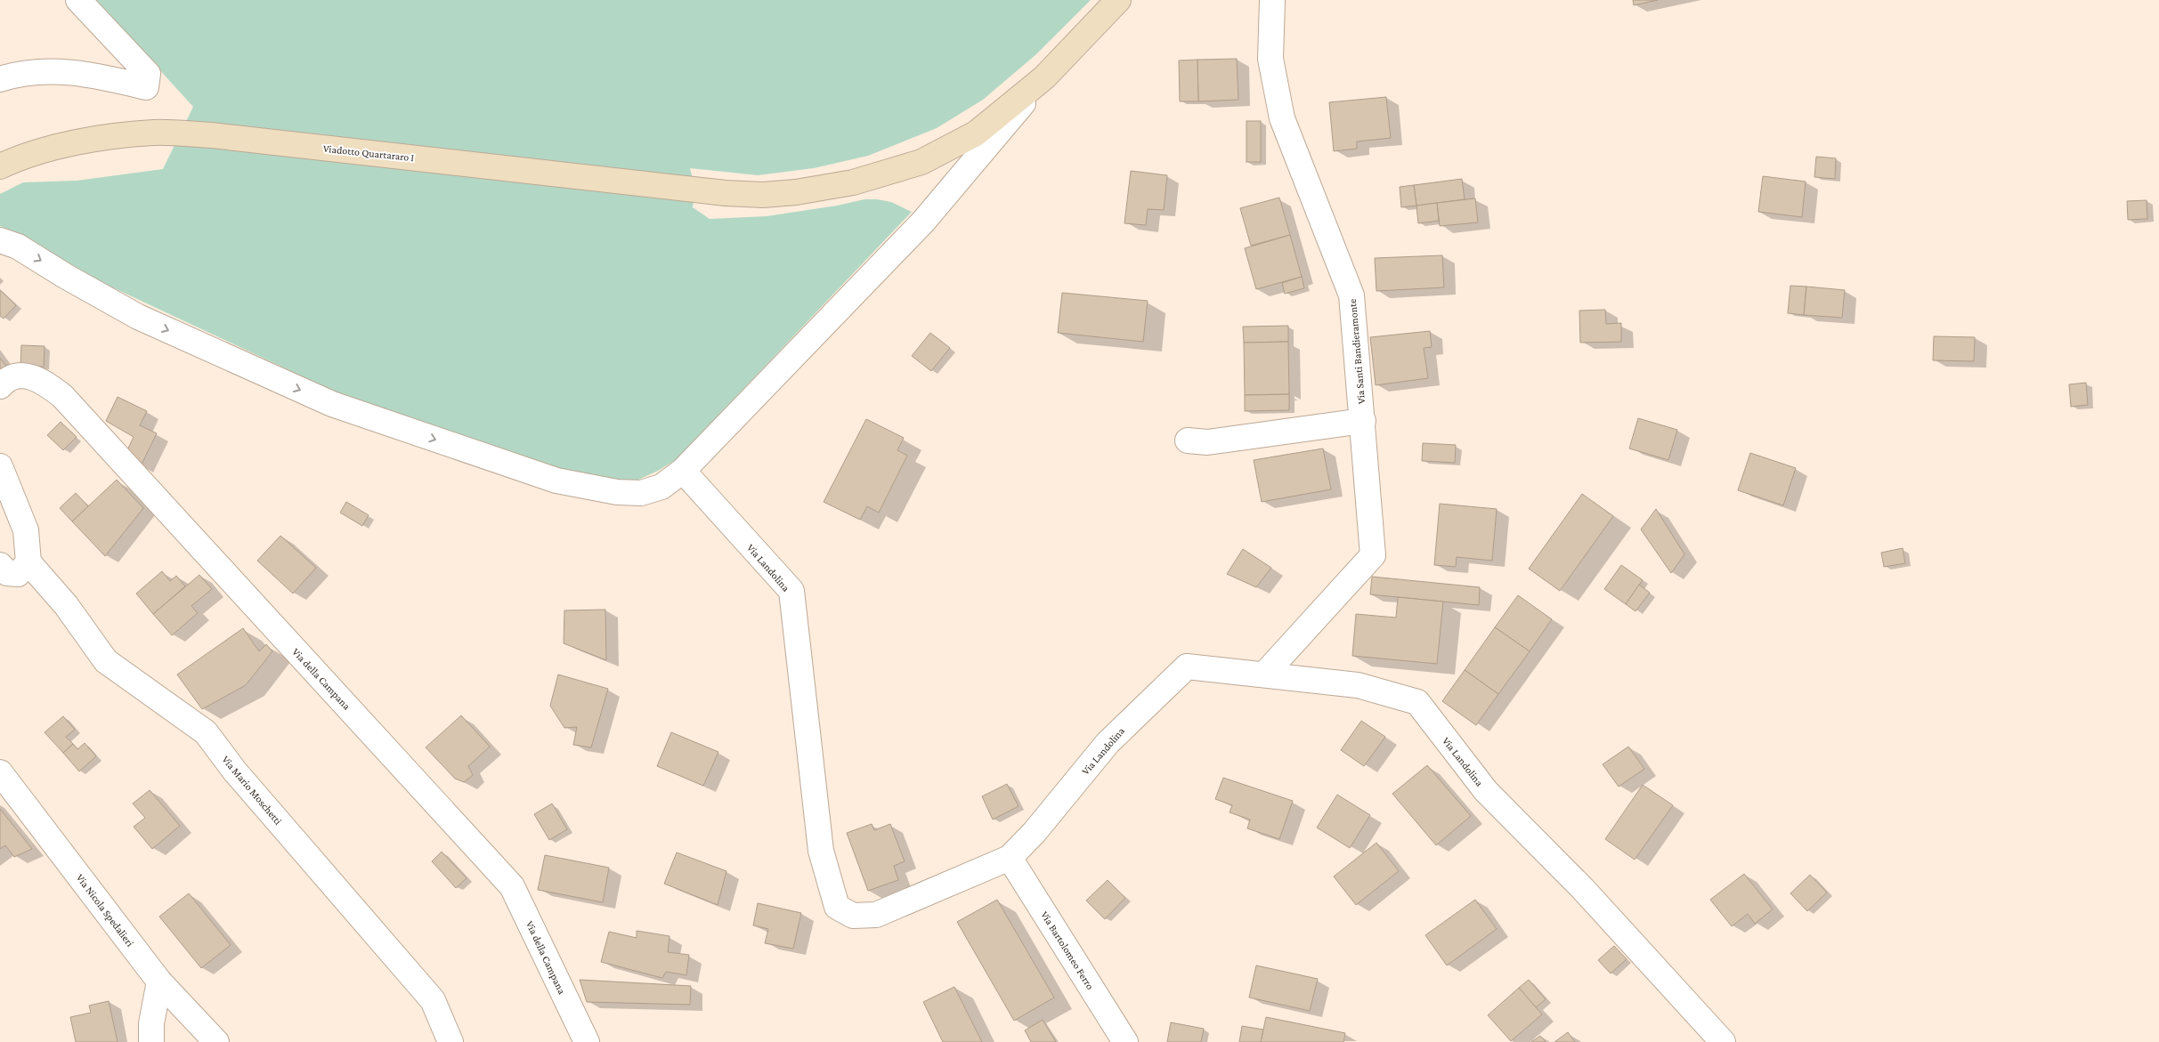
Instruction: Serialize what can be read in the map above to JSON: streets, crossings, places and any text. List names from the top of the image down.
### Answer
{
  "streets": {
    "main road": ["Viadotto Quartararo I"],
    "street": [
      "Via Santi Bandieramonte",
      "Via Landolina",
      "Via della Campana",
      "Via Mario Moschetti",
      "Via Nicola Spedalieri",
      "Via Bartolomeo Ferro"
    ]
  },
  "crossings": [
    ["Via Santi Bandieramonte", "Via Landolina"],
    ["Via Landolina", "Via Bartolomeo Ferro"]
  ]
}
